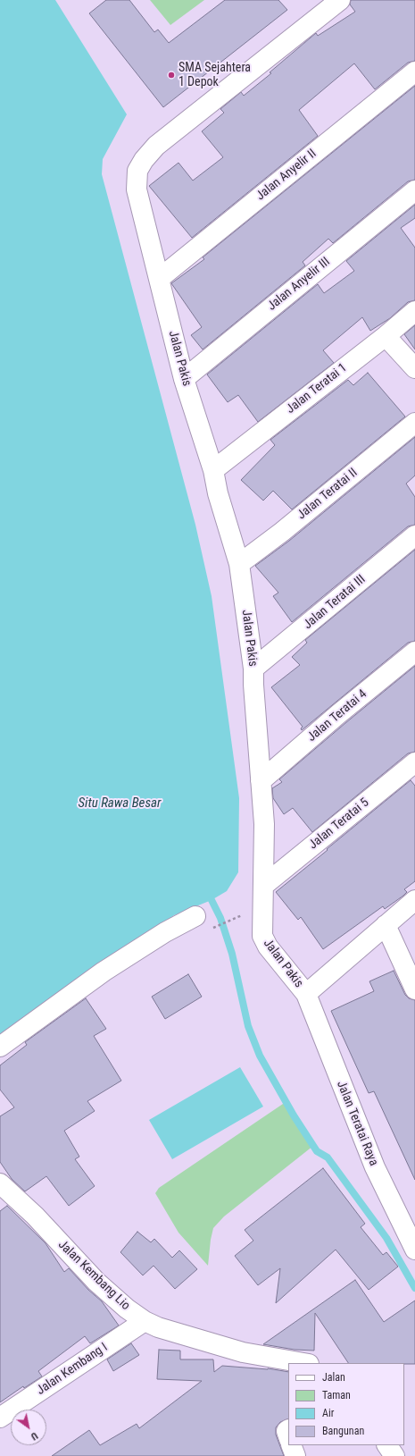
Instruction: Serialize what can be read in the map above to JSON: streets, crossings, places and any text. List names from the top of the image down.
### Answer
{
  "streets": {
    "street": [
      "Jalan Anyelir II",
      "Jalan Anyelir III",
      "Jalan Pakis",
      "Jalan Teratai 1",
      "Jalan Teratai II",
      "Jalan Teratai III",
      "Jalan Teratai 4",
      "Jalan Teratai 5",
      "Jalan Teratai Raya",
      "Jalan Kembang Lio",
      "Jalan Kembang I"
    ]
  },
  "crossings": [
    ["Jalan Anyelir II", "Jalan Pakis"],
    ["Jalan Anyelir III", "Jalan Pakis"],
    ["Jalan Pakis", "Jalan Teratai 1"],
    ["Jalan Pakis", "Jalan Teratai II"],
    ["Jalan Pakis", "Jalan Teratai III"],
    ["Jalan Pakis", "Jalan Teratai 4"],
    ["Jalan Pakis", "Jalan Teratai 5"],
    ["Jalan Pakis", "Jalan Teratai Raya"],
    ["Jalan Kembang Lio", "Jalan Kembang I"]
  ],
  "water": ["Situ Rawa Besar"],
  "places": ["SMA Sejahtera 1 Depok"],
  "legend": [
    "Jalan",
    "Taman",
    "Air",
    "Bangunan"
  ],
  "north": "bottom right"
}
